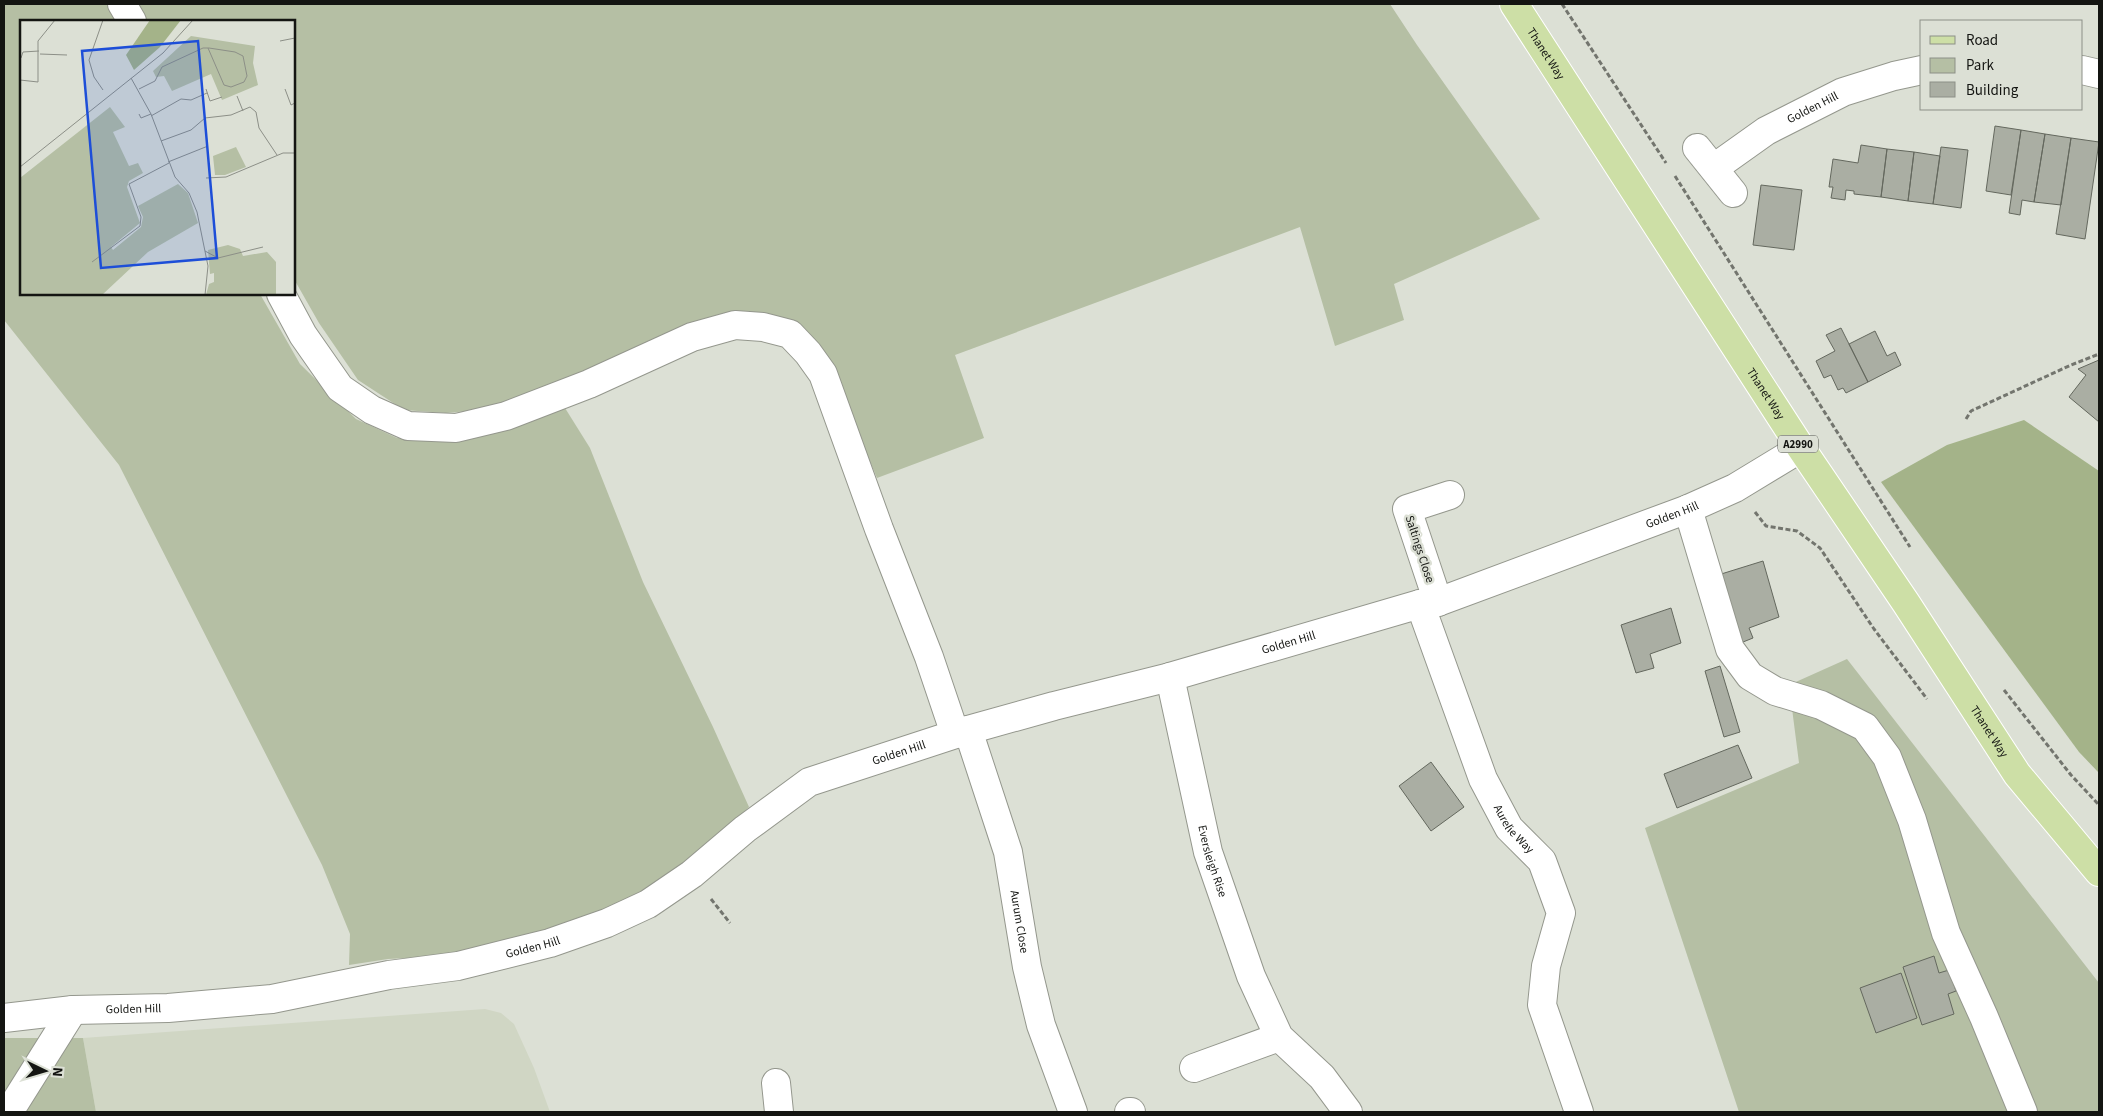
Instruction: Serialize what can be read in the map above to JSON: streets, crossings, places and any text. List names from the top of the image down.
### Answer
{
  "streets": {
    "main road": ["Thanet Way", "A2990"],
    "street": [
      "Golden Hill",
      "Saltings Close",
      "Aurelie Way",
      "Eversleigh Rise",
      "Aurum Close"
    ]
  },
  "crossings": [
    ["Thanet Way", "Golden Hill"],
    ["Golden Hill", "Saltings Close"],
    ["Golden Hill", "Aurelie Way"],
    ["Golden Hill", "Eversleigh Rise"],
    ["Golden Hill", "Aurum Close"],
    ["Saltings Close", "Aurelie Way"]
  ],
  "legend": ["Road", "Park", "Building"],
  "north": "right"
}
